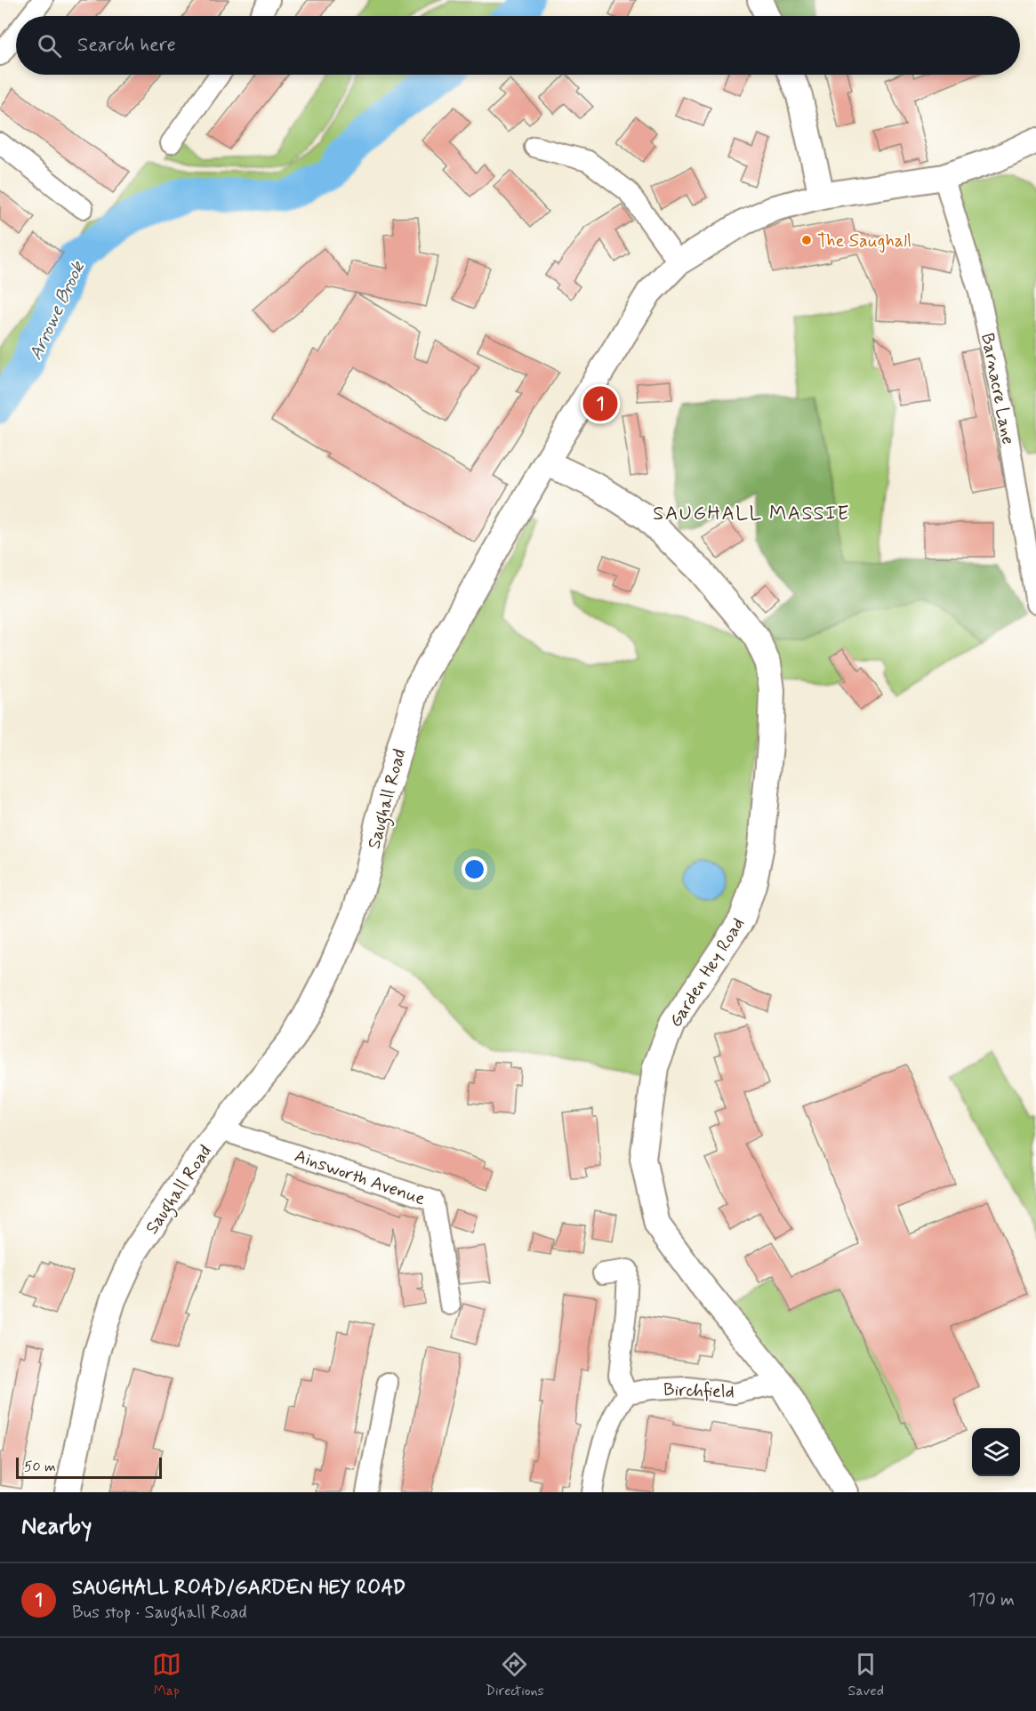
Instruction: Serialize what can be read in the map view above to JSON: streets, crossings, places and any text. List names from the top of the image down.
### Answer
{
  "streets": {
    "street": [
      "Barnacre Lane",
      "Saughall Road",
      "Garden Hey Road",
      "Ainsworth Avenue",
      "Birchfield"
    ]
  },
  "crossings": [
    ["Barnacre Lane", "Saughall Road"],
    ["Saughall Road", "Garden Hey Road"],
    ["Saughall Road", "Ainsworth Avenue"],
    ["Garden Hey Road", "Birchfield"]
  ],
  "districts": ["SAUGHALL MASSIE"],
  "water": ["Arrowe Brook"],
  "places": ["The Saughall"],
  "scale_bar": "50 m",
  "page": {
    "search": "Search here",
    "pins": "1",
    "scale": "50 m",
    "heading": "Nearby",
    "list": [
      {
        "mark": "1",
        "name": "SAUGHALL ROAD/GARDEN HEY ROAD",
        "note": "Bus stop · Saughall Road",
        "value": "170 m"
      }
    ],
    "nav": ["Map", "Directions", "Saved"]
  }
}
